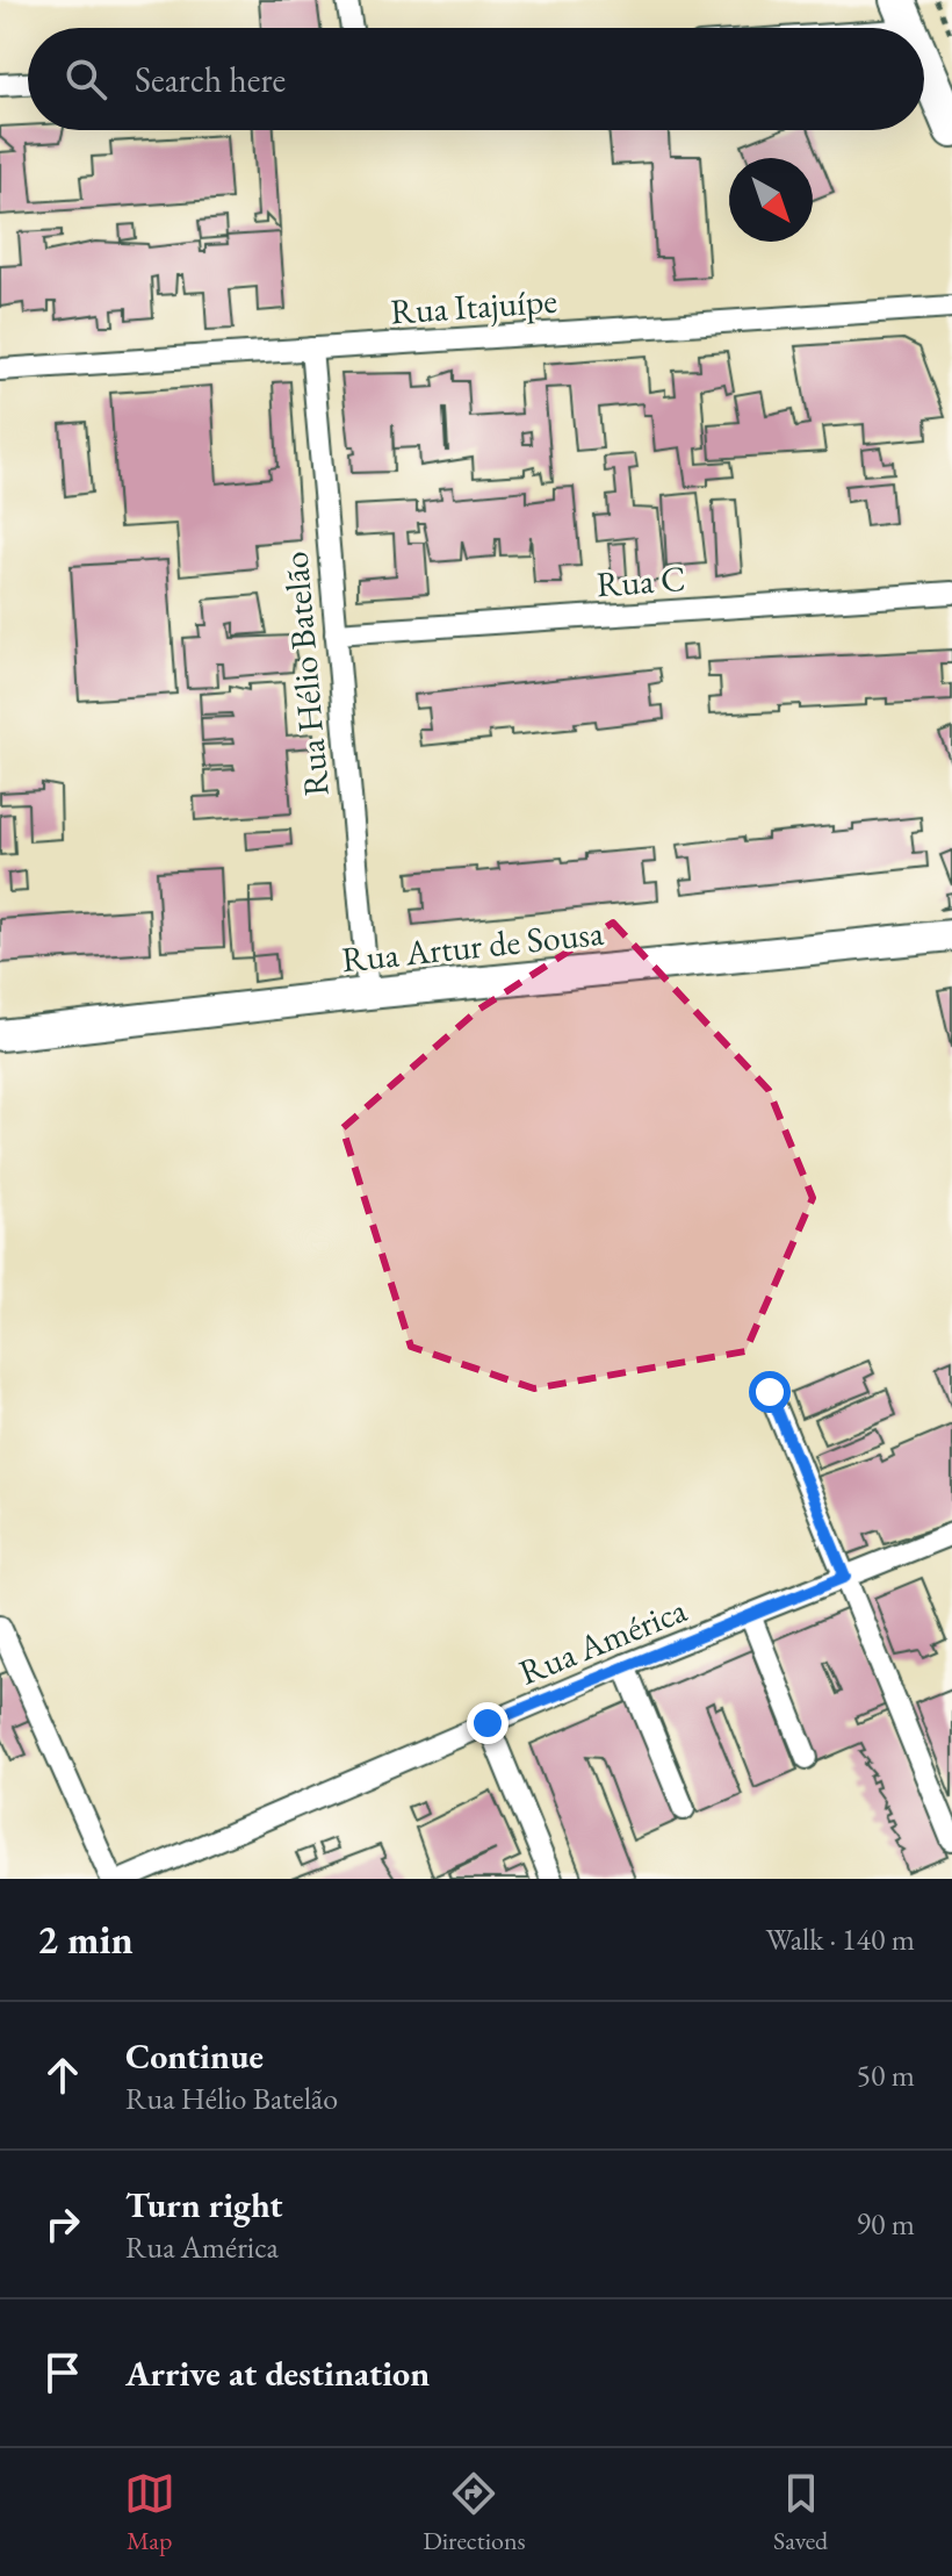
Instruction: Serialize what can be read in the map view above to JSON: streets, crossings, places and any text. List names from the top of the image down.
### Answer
{
  "streets": {
    "street": [
      "Rua Itajuípe",
      "Rua C",
      "Rua Hélio Batelão",
      "Rua Artur de Sousa",
      "Rua América"
    ]
  },
  "crossings": [
    ["Rua Itajuípe", "Rua Hélio Batelão"],
    ["Rua C", "Rua Hélio Batelão"],
    ["Rua Hélio Batelão", "Rua Artur de Sousa"]
  ],
  "north": "bottom right",
  "page": {
    "search": "Search here",
    "heading": ["2 min", "Walk · 140 m"],
    "list": [
      ["Continue", "Rua Hélio Batelão", "50 m"],
      ["Turn right", "Rua América", "90 m"],
      "Arrive at destination"
    ],
    "nav": ["Map", "Directions", "Saved"]
  }
}
